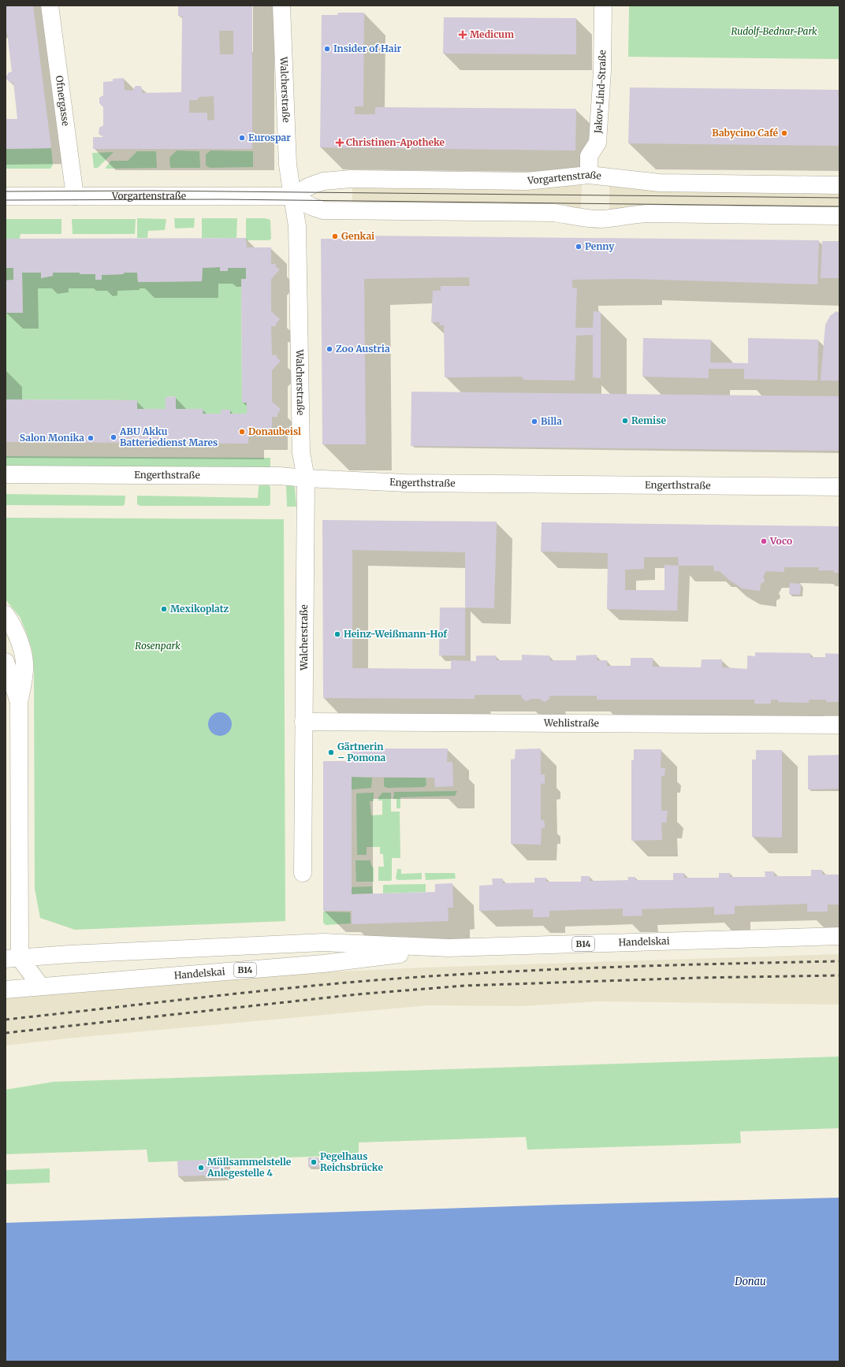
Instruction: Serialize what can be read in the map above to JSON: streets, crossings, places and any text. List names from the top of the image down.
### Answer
{
  "streets": {
    "street": [
      "Walcherstraße",
      "Jakov-Lind-Straße",
      "Ofnergasse",
      "Vorgartenstraße",
      "Engerthstraße",
      "Wehlistraße",
      "Handelskai",
      "B14"
    ]
  },
  "crossings": [
    ["Walcherstraße", "Vorgartenstraße"],
    ["Walcherstraße", "Engerthstraße"],
    ["Walcherstraße", "Wehlistraße"],
    ["Jakov-Lind-Straße", "Vorgartenstraße"],
    ["Ofnergasse", "Vorgartenstraße"]
  ],
  "water": ["Donau"],
  "parks": ["Rudolf-Bednar-Park", "Rosenpark"],
  "places": {
    "health": ["Medicum", "Christinen-Apotheke"],
    "other": [
      "Insider of Hair",
      "Babycino Café",
      "Eurospar",
      "Genkai",
      "Penny",
      "Zoo Austria",
      "Remise",
      "Billa",
      "Donaubeisl",
      "ABU Akku Batteriedienst Mares",
      "Salon Monika",
      "Voco",
      "Mexikoplatz",
      "Heinz-Weißmann-Hof",
      "Gärtnerin – Pomona",
      "Pegelhaus Reichsbrücke",
      "Müllsammelstelle Anlegestelle 4"
    ]
  }
}
